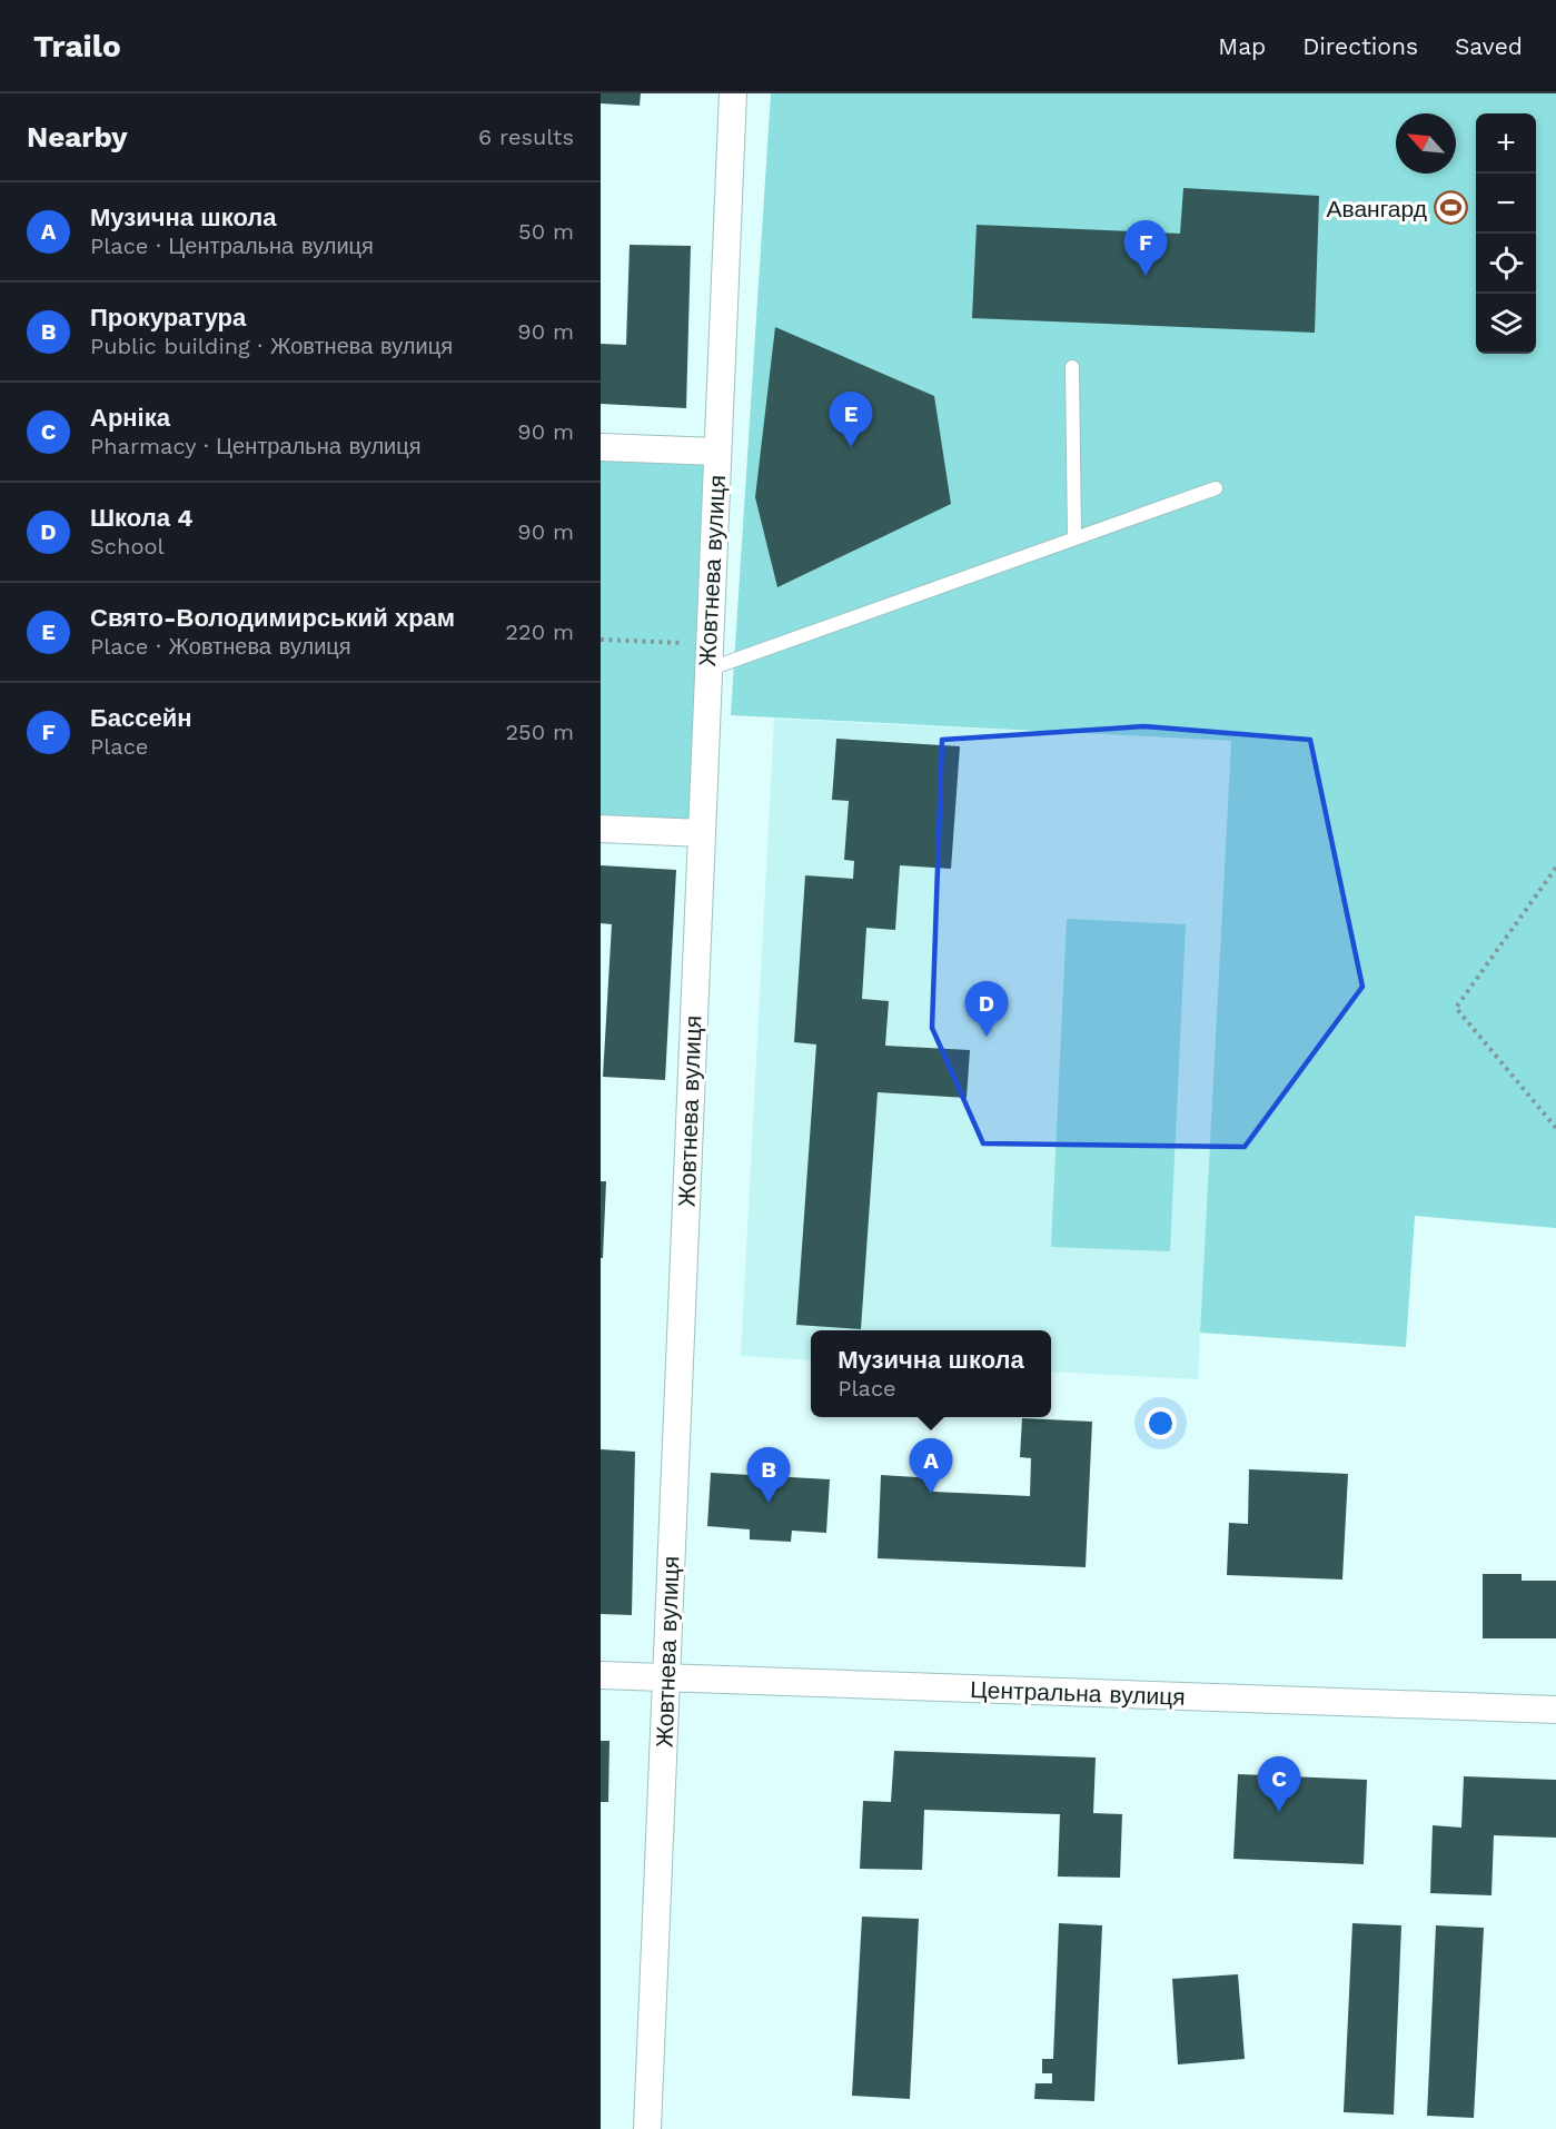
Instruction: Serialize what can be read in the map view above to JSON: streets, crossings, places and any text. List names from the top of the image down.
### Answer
{
  "streets": {
    "street": ["Жовтнева вулиця", "Центральна вулиця"]
  },
  "crossings": [
    ["Жовтнева вулиця", "Центральна вулиця"]
  ],
  "places": {
    "sports": ["Авангард"]
  },
  "north": "top left",
  "page": {
    "header": "Trailo",
    "nav": ["Map", "Directions", "Saved"],
    "heading": ["Nearby", "6 results"],
    "map_buttons": ["+", "−"],
    "list": [
      {
        "mark": "A",
        "name": "Музична школа",
        "note": "Place · Центральна вулиця",
        "value": "50 m"
      },
      {
        "mark": "B",
        "name": "Прокуратура",
        "note": "Public building · Жовтнева вулиця",
        "value": "90 m"
      },
      {
        "mark": "C",
        "name": "Арніка",
        "note": "Pharmacy · Центральна вулиця",
        "value": "90 m"
      },
      {
        "mark": "D",
        "name": "Школа 4",
        "note": "School",
        "value": "90 m"
      },
      {
        "mark": "E",
        "name": "Свято-Володимирський храм",
        "note": "Place · Жовтнева вулиця",
        "value": "220 m"
      },
      {
        "mark": "F",
        "name": "Бассейн",
        "note": "Place",
        "value": "250 m"
      }
    ],
    "pins": [
      "F",
      "E",
      "D",
      "A",
      "B",
      "C"
    ],
    "popup": ["Музична школа", "Place"]
  }
}
